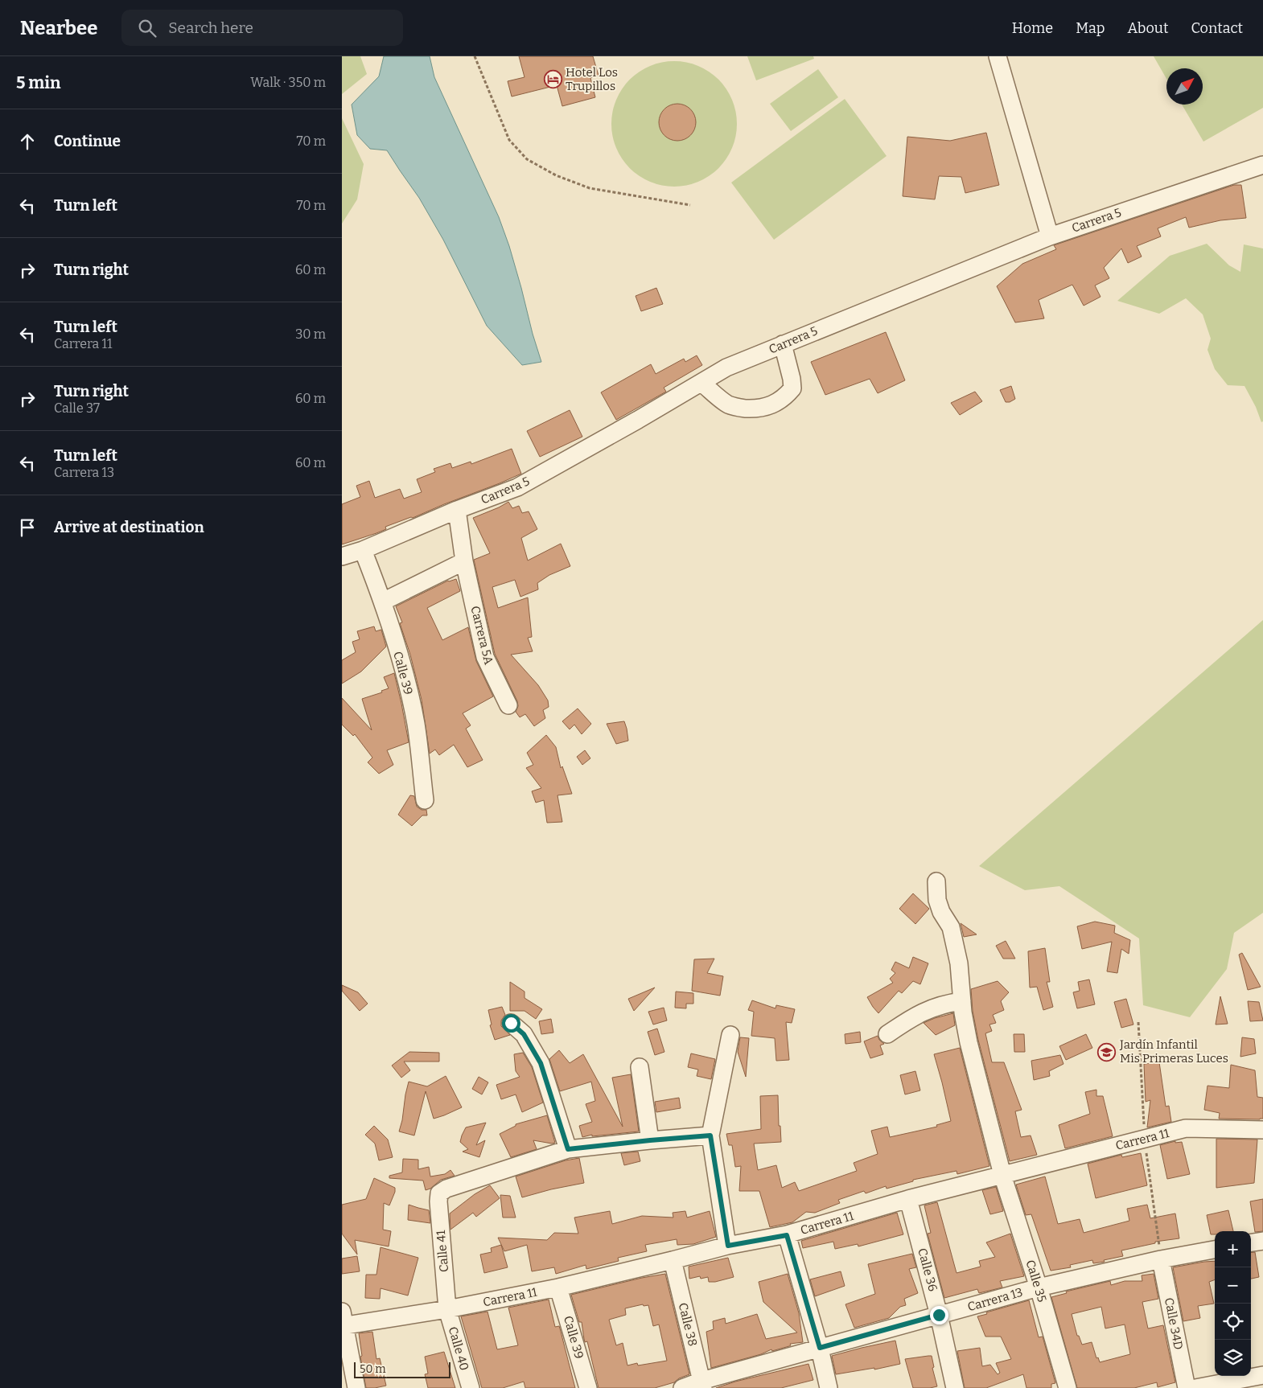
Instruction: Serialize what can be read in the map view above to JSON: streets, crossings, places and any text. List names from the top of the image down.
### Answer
{
  "streets": {
    "street": [
      "Carrera 5",
      "Carrera 5A",
      "Calle 39",
      "Carrera 11",
      "Calle 41",
      "Calle 36",
      "Calle 35",
      "Carrera 13",
      "Calle 34D",
      "Calle 38",
      "Calle 40"
    ]
  },
  "crossings": [
    ["Carrera 5", "Carrera 5A"],
    ["Carrera 5", "Calle 39"],
    ["Calle 39", "Carrera 11"],
    ["Carrera 11", "Calle 41"],
    ["Carrera 11", "Calle 36"],
    ["Carrera 11", "Calle 35"],
    ["Carrera 11", "Calle 38"],
    ["Carrera 11", "Calle 40"],
    ["Calle 41", "Calle 40"],
    ["Calle 36", "Carrera 13"],
    ["Calle 35", "Carrera 13"],
    ["Carrera 13", "Calle 34D"],
    ["Carrera 13", "Calle 38"]
  ],
  "places": {
    "hotel": ["Hotel Los Trupillos"],
    "school or university": ["Jardín Infantil Mis Primeras Luces"]
  },
  "scale_bar": "50 m",
  "north": "top right",
  "page": {
    "header": "Nearbee",
    "search": "Search here",
    "nav": [
      "Home",
      "Map",
      "About",
      "Contact"
    ],
    "heading": ["5 min", "Walk · 350 m"],
    "list": [
      ["Continue", "70 m"],
      ["Turn left", "70 m"],
      ["Turn right", "60 m"],
      ["Turn left", "Carrera 11", "30 m"],
      ["Turn right", "Calle 37", "60 m"],
      ["Turn left", "Carrera 13", "60 m"],
      "Arrive at destination"
    ],
    "map_buttons": ["+", "−"],
    "scale": "50 m"
  }
}
